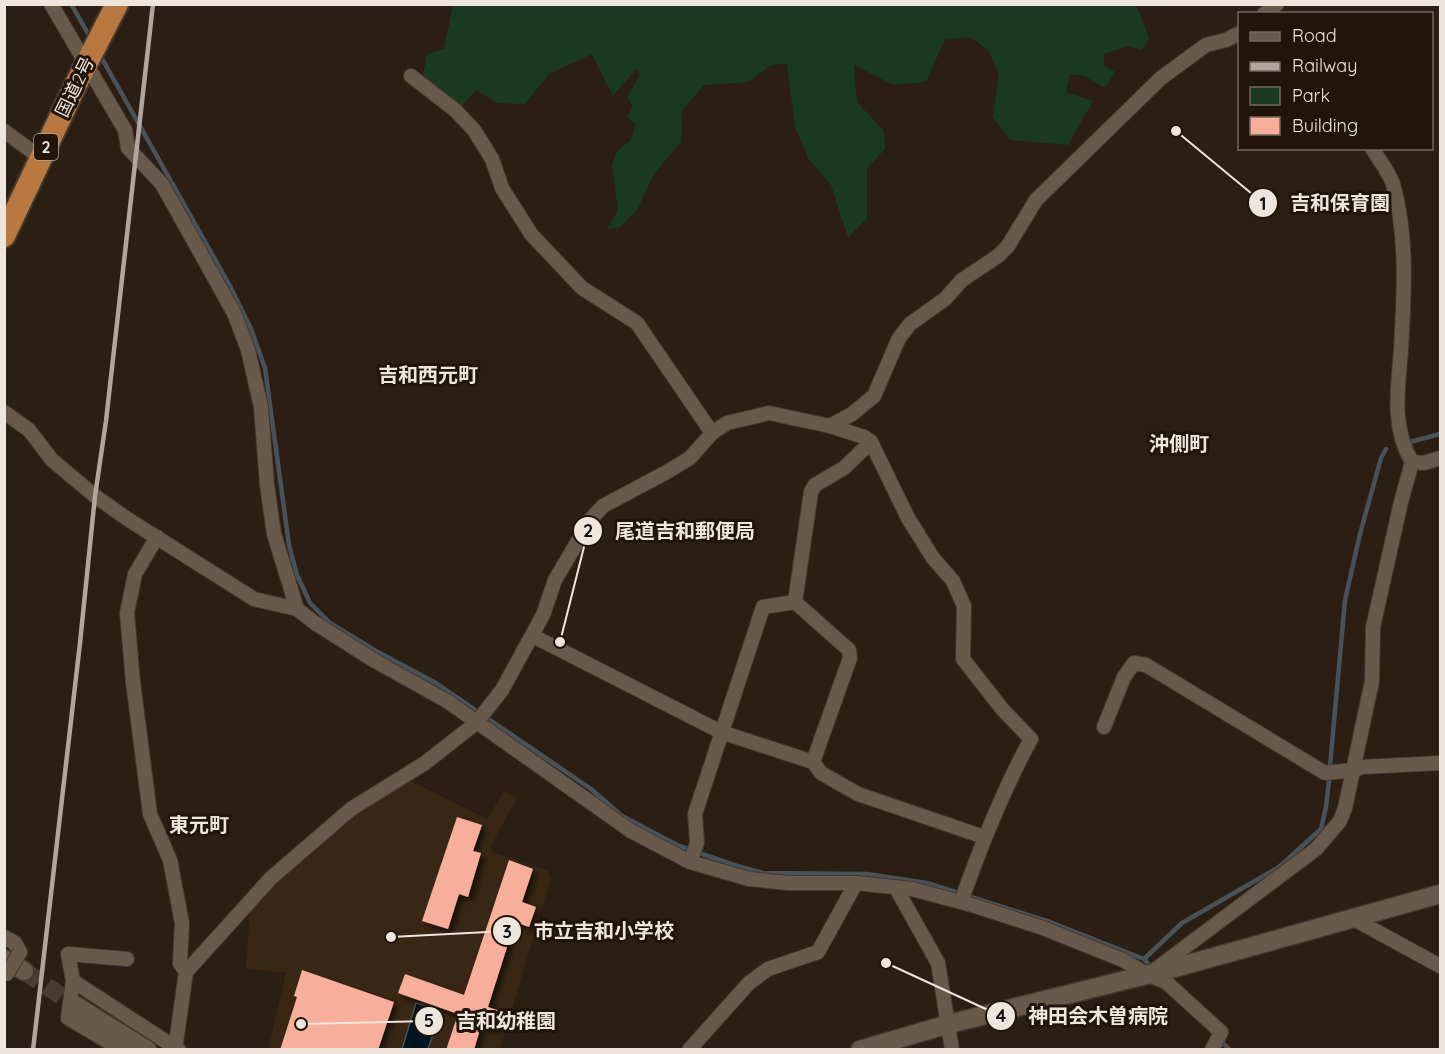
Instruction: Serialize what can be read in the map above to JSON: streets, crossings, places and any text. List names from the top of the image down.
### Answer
{
  "streets": {
    "highway": ["国道2号", "2"]
  },
  "districts": ["吉和西元町", "沖側町", "東元町"],
  "places": [
    "吉和保育園",
    "尾道吉和郵便局",
    "市立吉和小学校",
    "神田会木曽病院",
    "吉和幼稚園"
  ],
  "legend": [
    "Road",
    "Railway",
    "Park",
    "Building"
  ]
}
